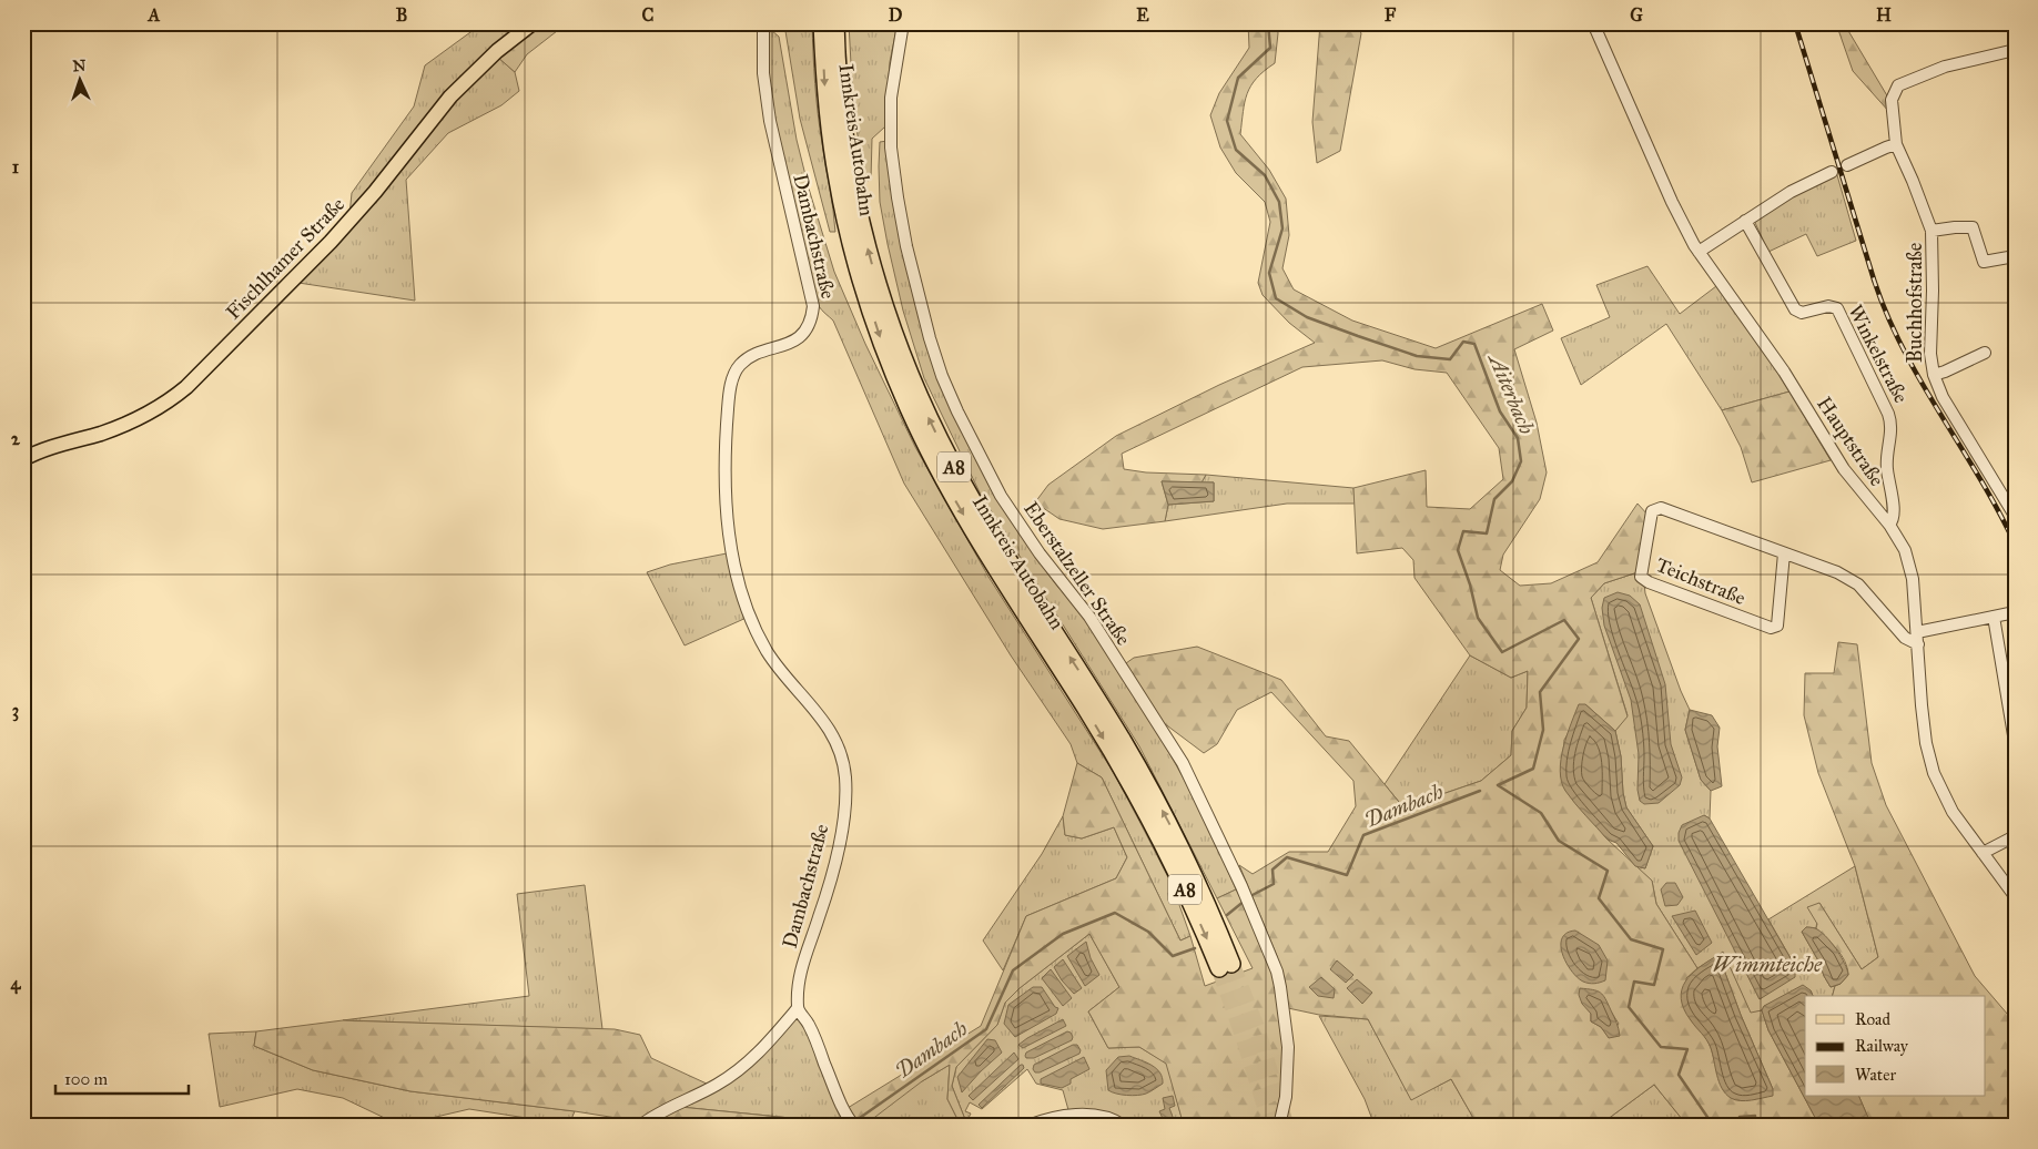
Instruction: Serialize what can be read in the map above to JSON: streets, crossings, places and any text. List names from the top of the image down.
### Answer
{
  "streets": {
    "highway": ["Innkreis Autobahn", "A8"],
    "main road": ["Fischlhamer Straße"],
    "street": [
      "Dambachstraße",
      "Buchhofstraße",
      "Winkelstraße",
      "Hauptstraße",
      "Eberstalzeller Straße",
      "Teichstraße"
    ]
  },
  "crossings": [
    ["Winkelstraße", "Hauptstraße"],
    ["Hauptstraße", "Teichstraße"]
  ],
  "water": ["Aiterbach", "Dambach", "Wimmteiche"],
  "legend": ["Road", "Railway", "Water"],
  "scale_bar": "100 m",
  "north": "top",
  "grid": {
    "columns": [
      "A",
      "B",
      "C",
      "D",
      "E",
      "F",
      "G",
      "H"
    ],
    "rows": [
      "1",
      "2",
      "3",
      "4"
    ]
  }
}
